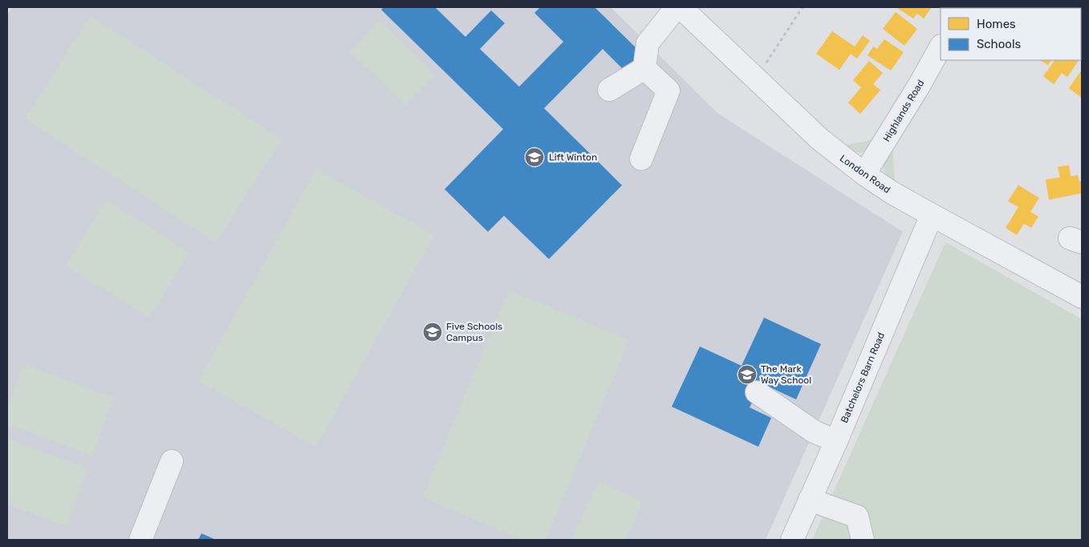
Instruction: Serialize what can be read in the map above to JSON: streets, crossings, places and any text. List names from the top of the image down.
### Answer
{
  "streets": {
    "street": ["Highlands Road", "London Road", "Batchelors Barn Road"]
  },
  "crossings": [
    ["Highlands Road", "London Road"],
    ["London Road", "Batchelors Barn Road"]
  ],
  "places": {
    "school or university": ["Lift Winton", "Five Schools Campus", "The Mark Way School"]
  },
  "legend": ["Homes", "Schools"]
}
